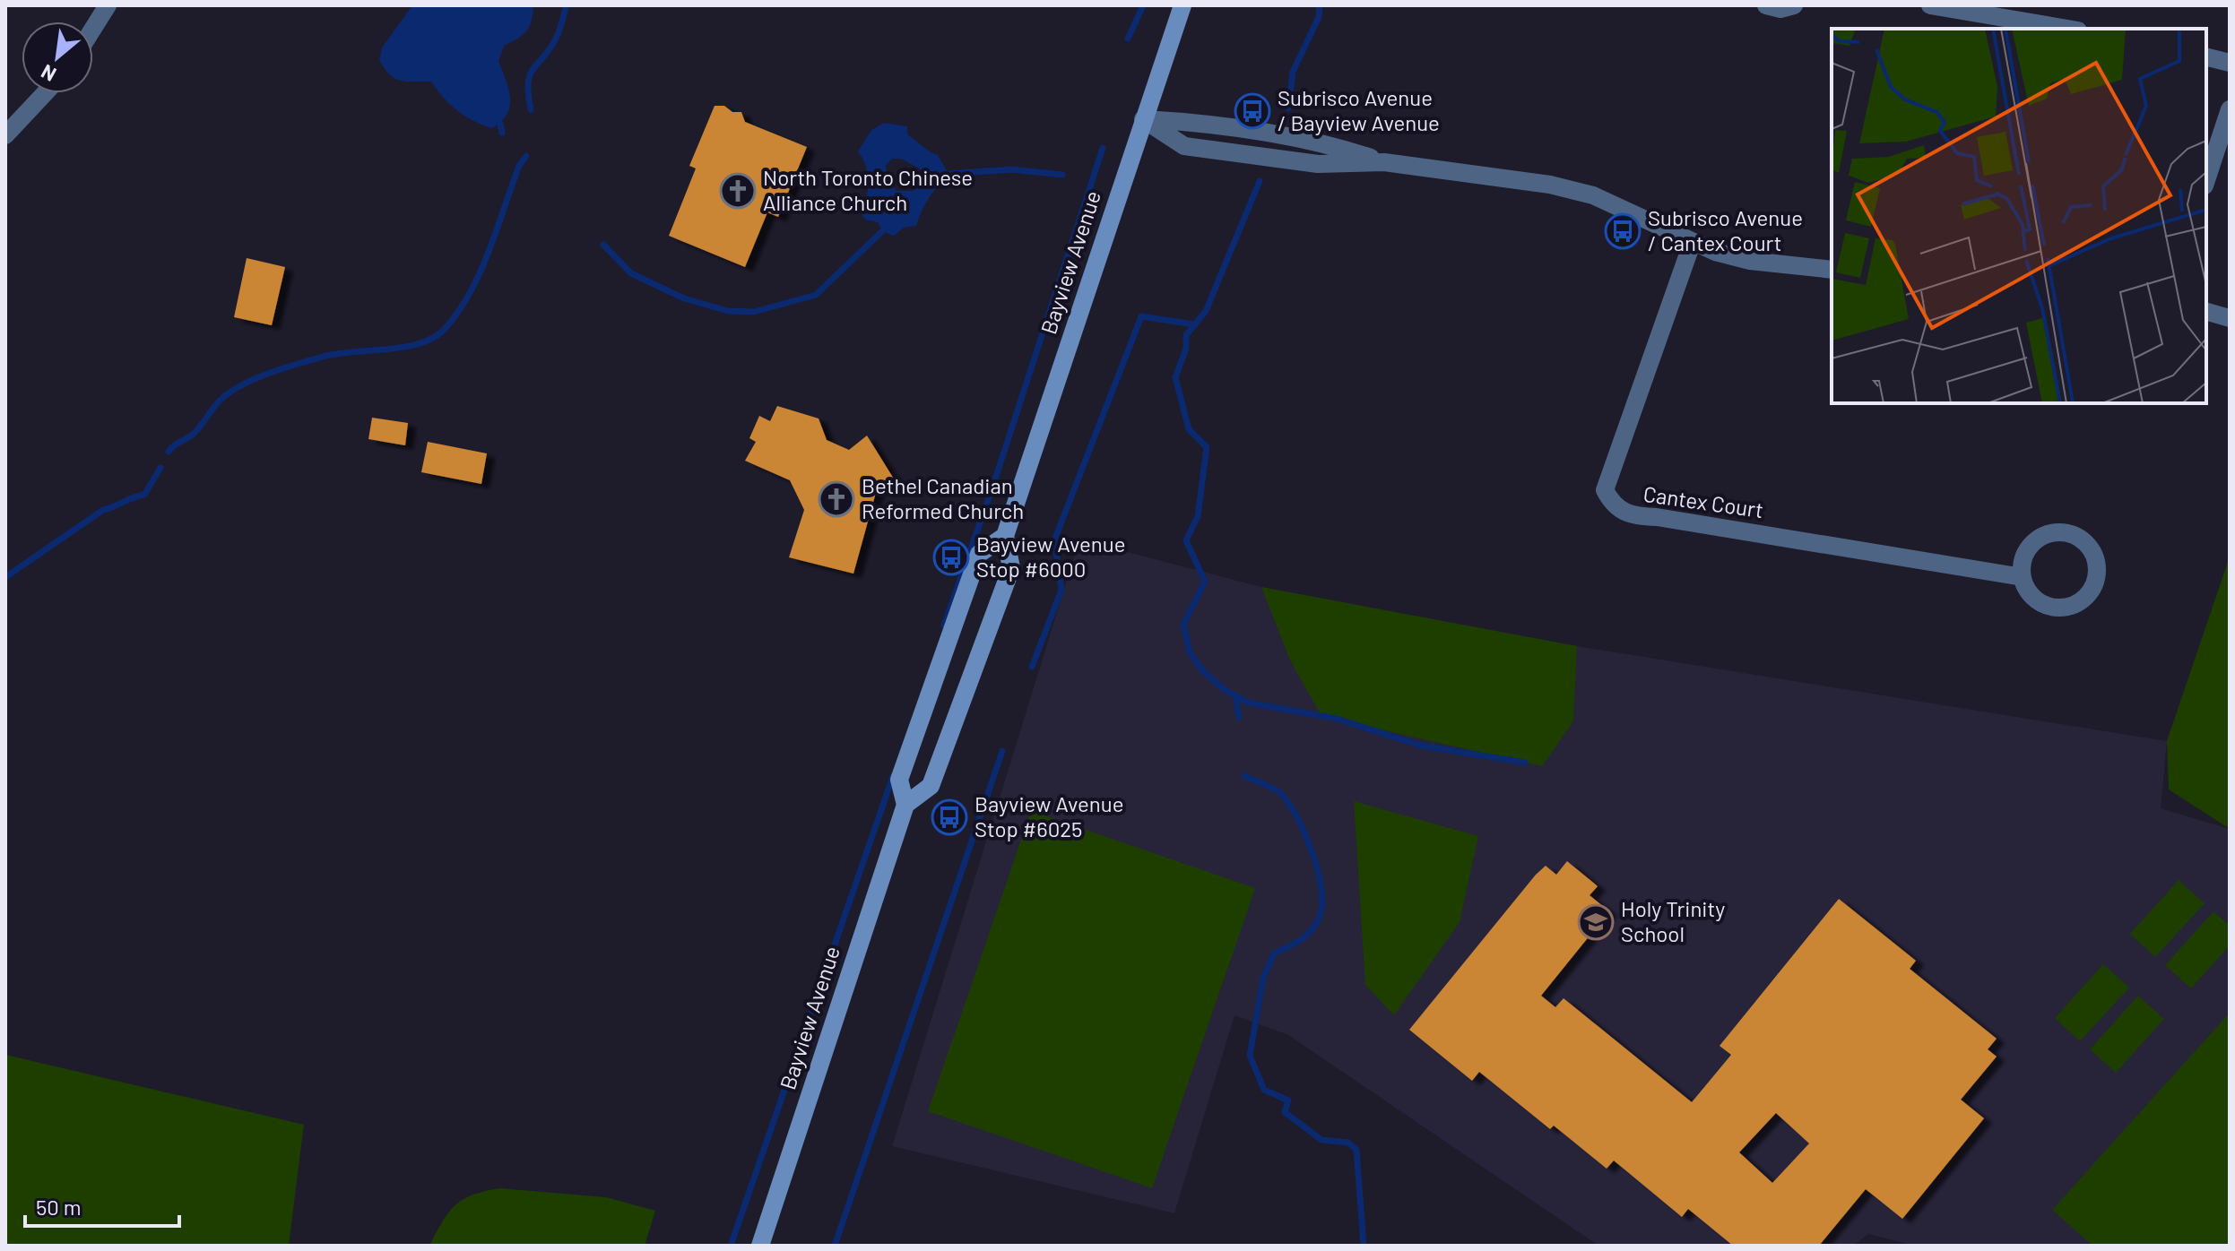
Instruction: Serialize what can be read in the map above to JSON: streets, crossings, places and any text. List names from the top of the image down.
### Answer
{
  "streets": {
    "main road": ["Bayview Avenue"],
    "street": ["Cantex Court"]
  },
  "places": {
    "bus stop": [
      "Subrisco Avenue / Bayview Avenue",
      "Subrisco Avenue / Cantex Court",
      "Bayview Avenue Stop #6000",
      "Bayview Avenue Stop #6025"
    ],
    "church": ["North Toronto Chinese Alliance Church", "Bethel Canadian Reformed Church"],
    "school or university": ["Holy Trinity School"]
  },
  "scale_bar": "50 m",
  "north": "bottom left"
}
